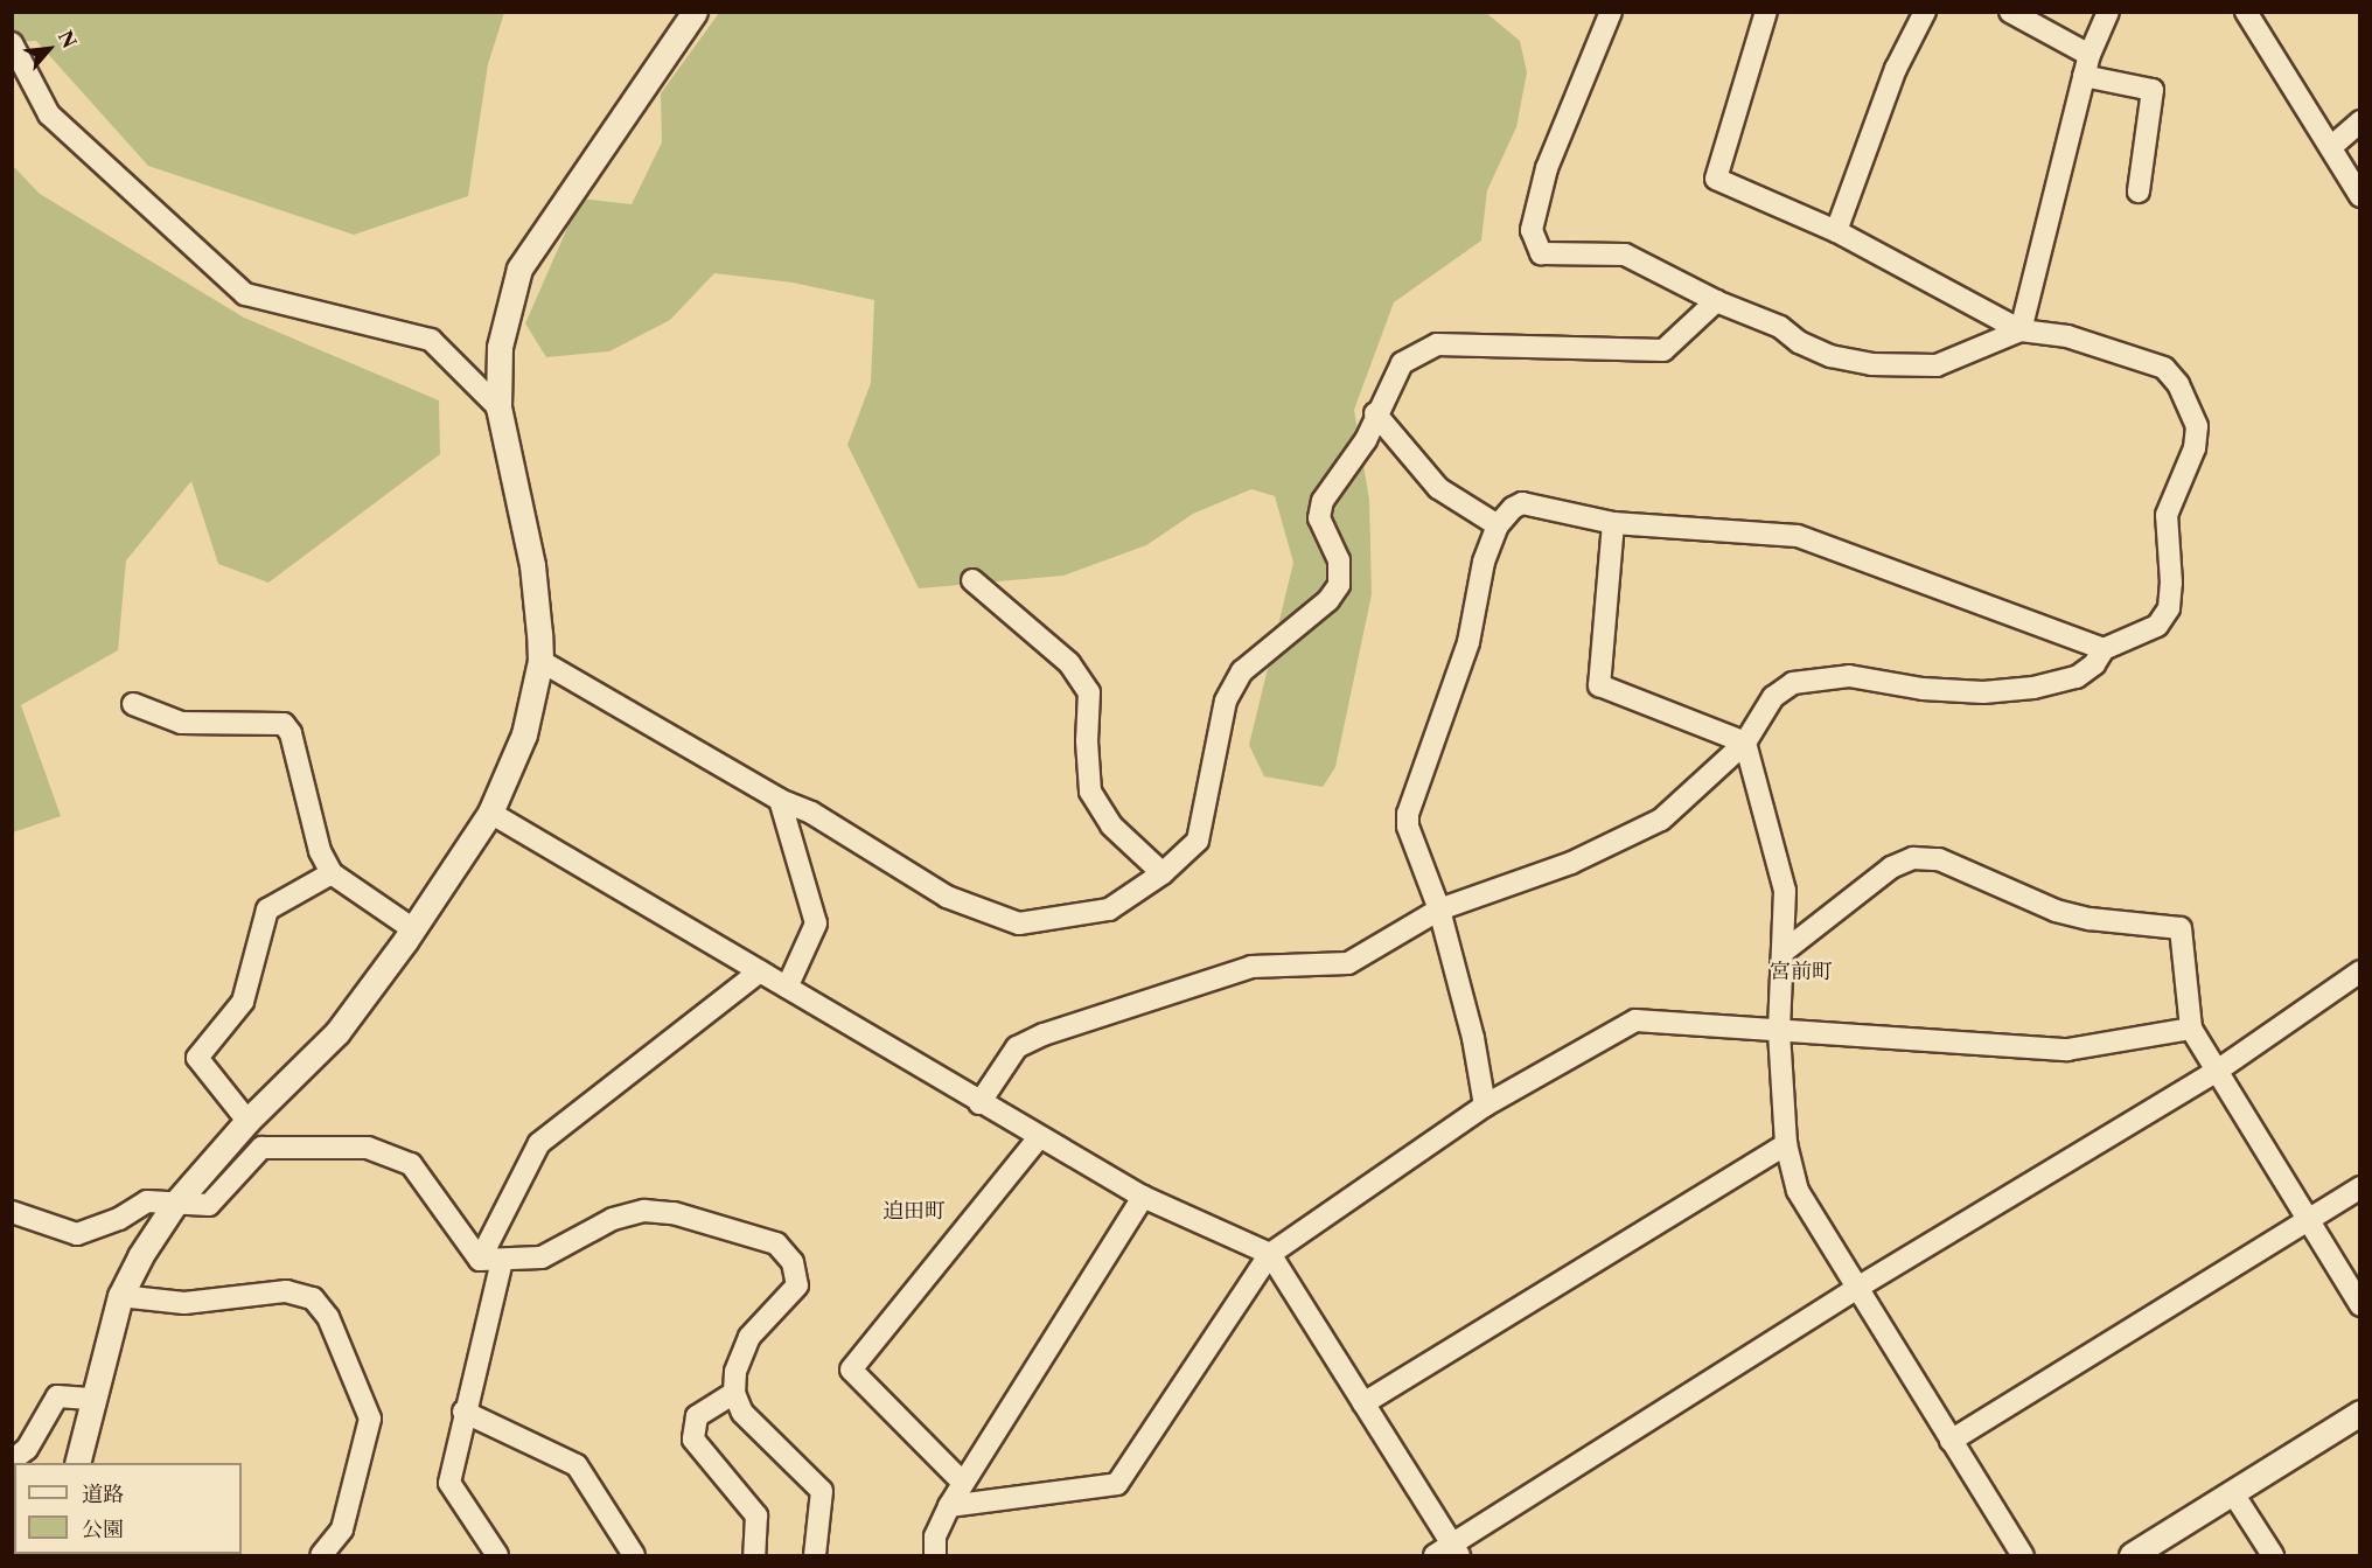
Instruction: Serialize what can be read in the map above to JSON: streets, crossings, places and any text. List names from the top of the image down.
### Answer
{
  "districts": ["宮前町", "迫田町"],
  "legend": ["道路", "公園"],
  "north": "top right"
}
